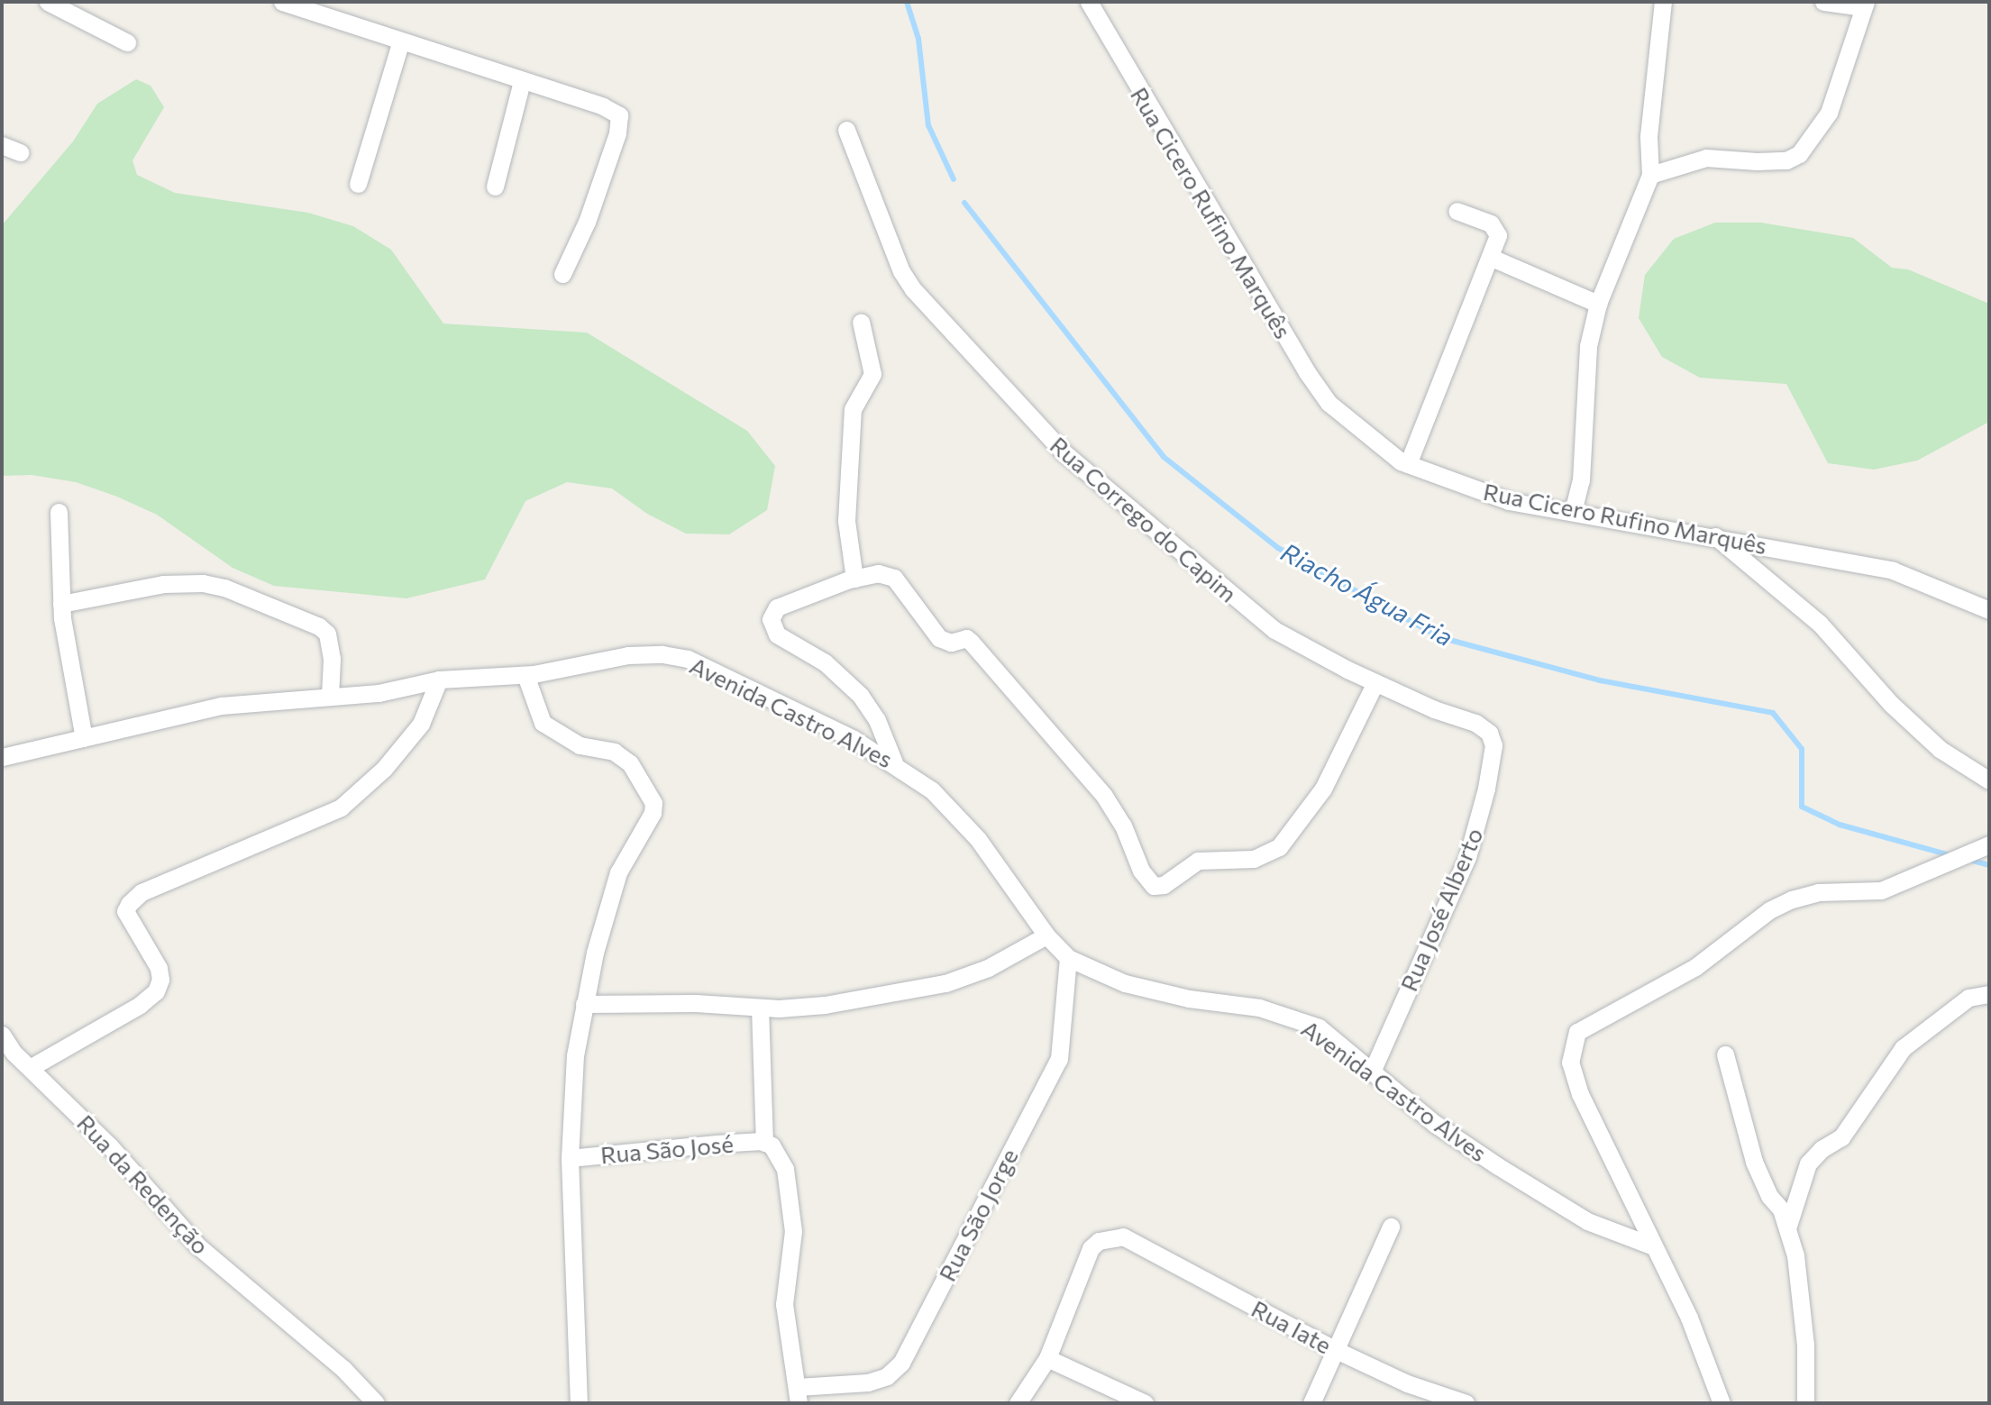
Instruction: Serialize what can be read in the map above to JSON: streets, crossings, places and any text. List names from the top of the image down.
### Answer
{
  "streets": {
    "street": [
      "Rua Cicero Rufino Marquês",
      "Rua Corrego do Capim",
      "Avenida Castro Alves",
      "Rua José Alberto",
      "Rua São José",
      "Rua da Redenção",
      "Rua São Jorge",
      "Rua Iate"
    ]
  },
  "crossings": [
    ["Rua Corrego do Capim", "Rua José Alberto"],
    ["Avenida Castro Alves", "Rua José Alberto"],
    ["Avenida Castro Alves", "Rua São Jorge"]
  ],
  "water": ["Riacho Água Fria"]
}
